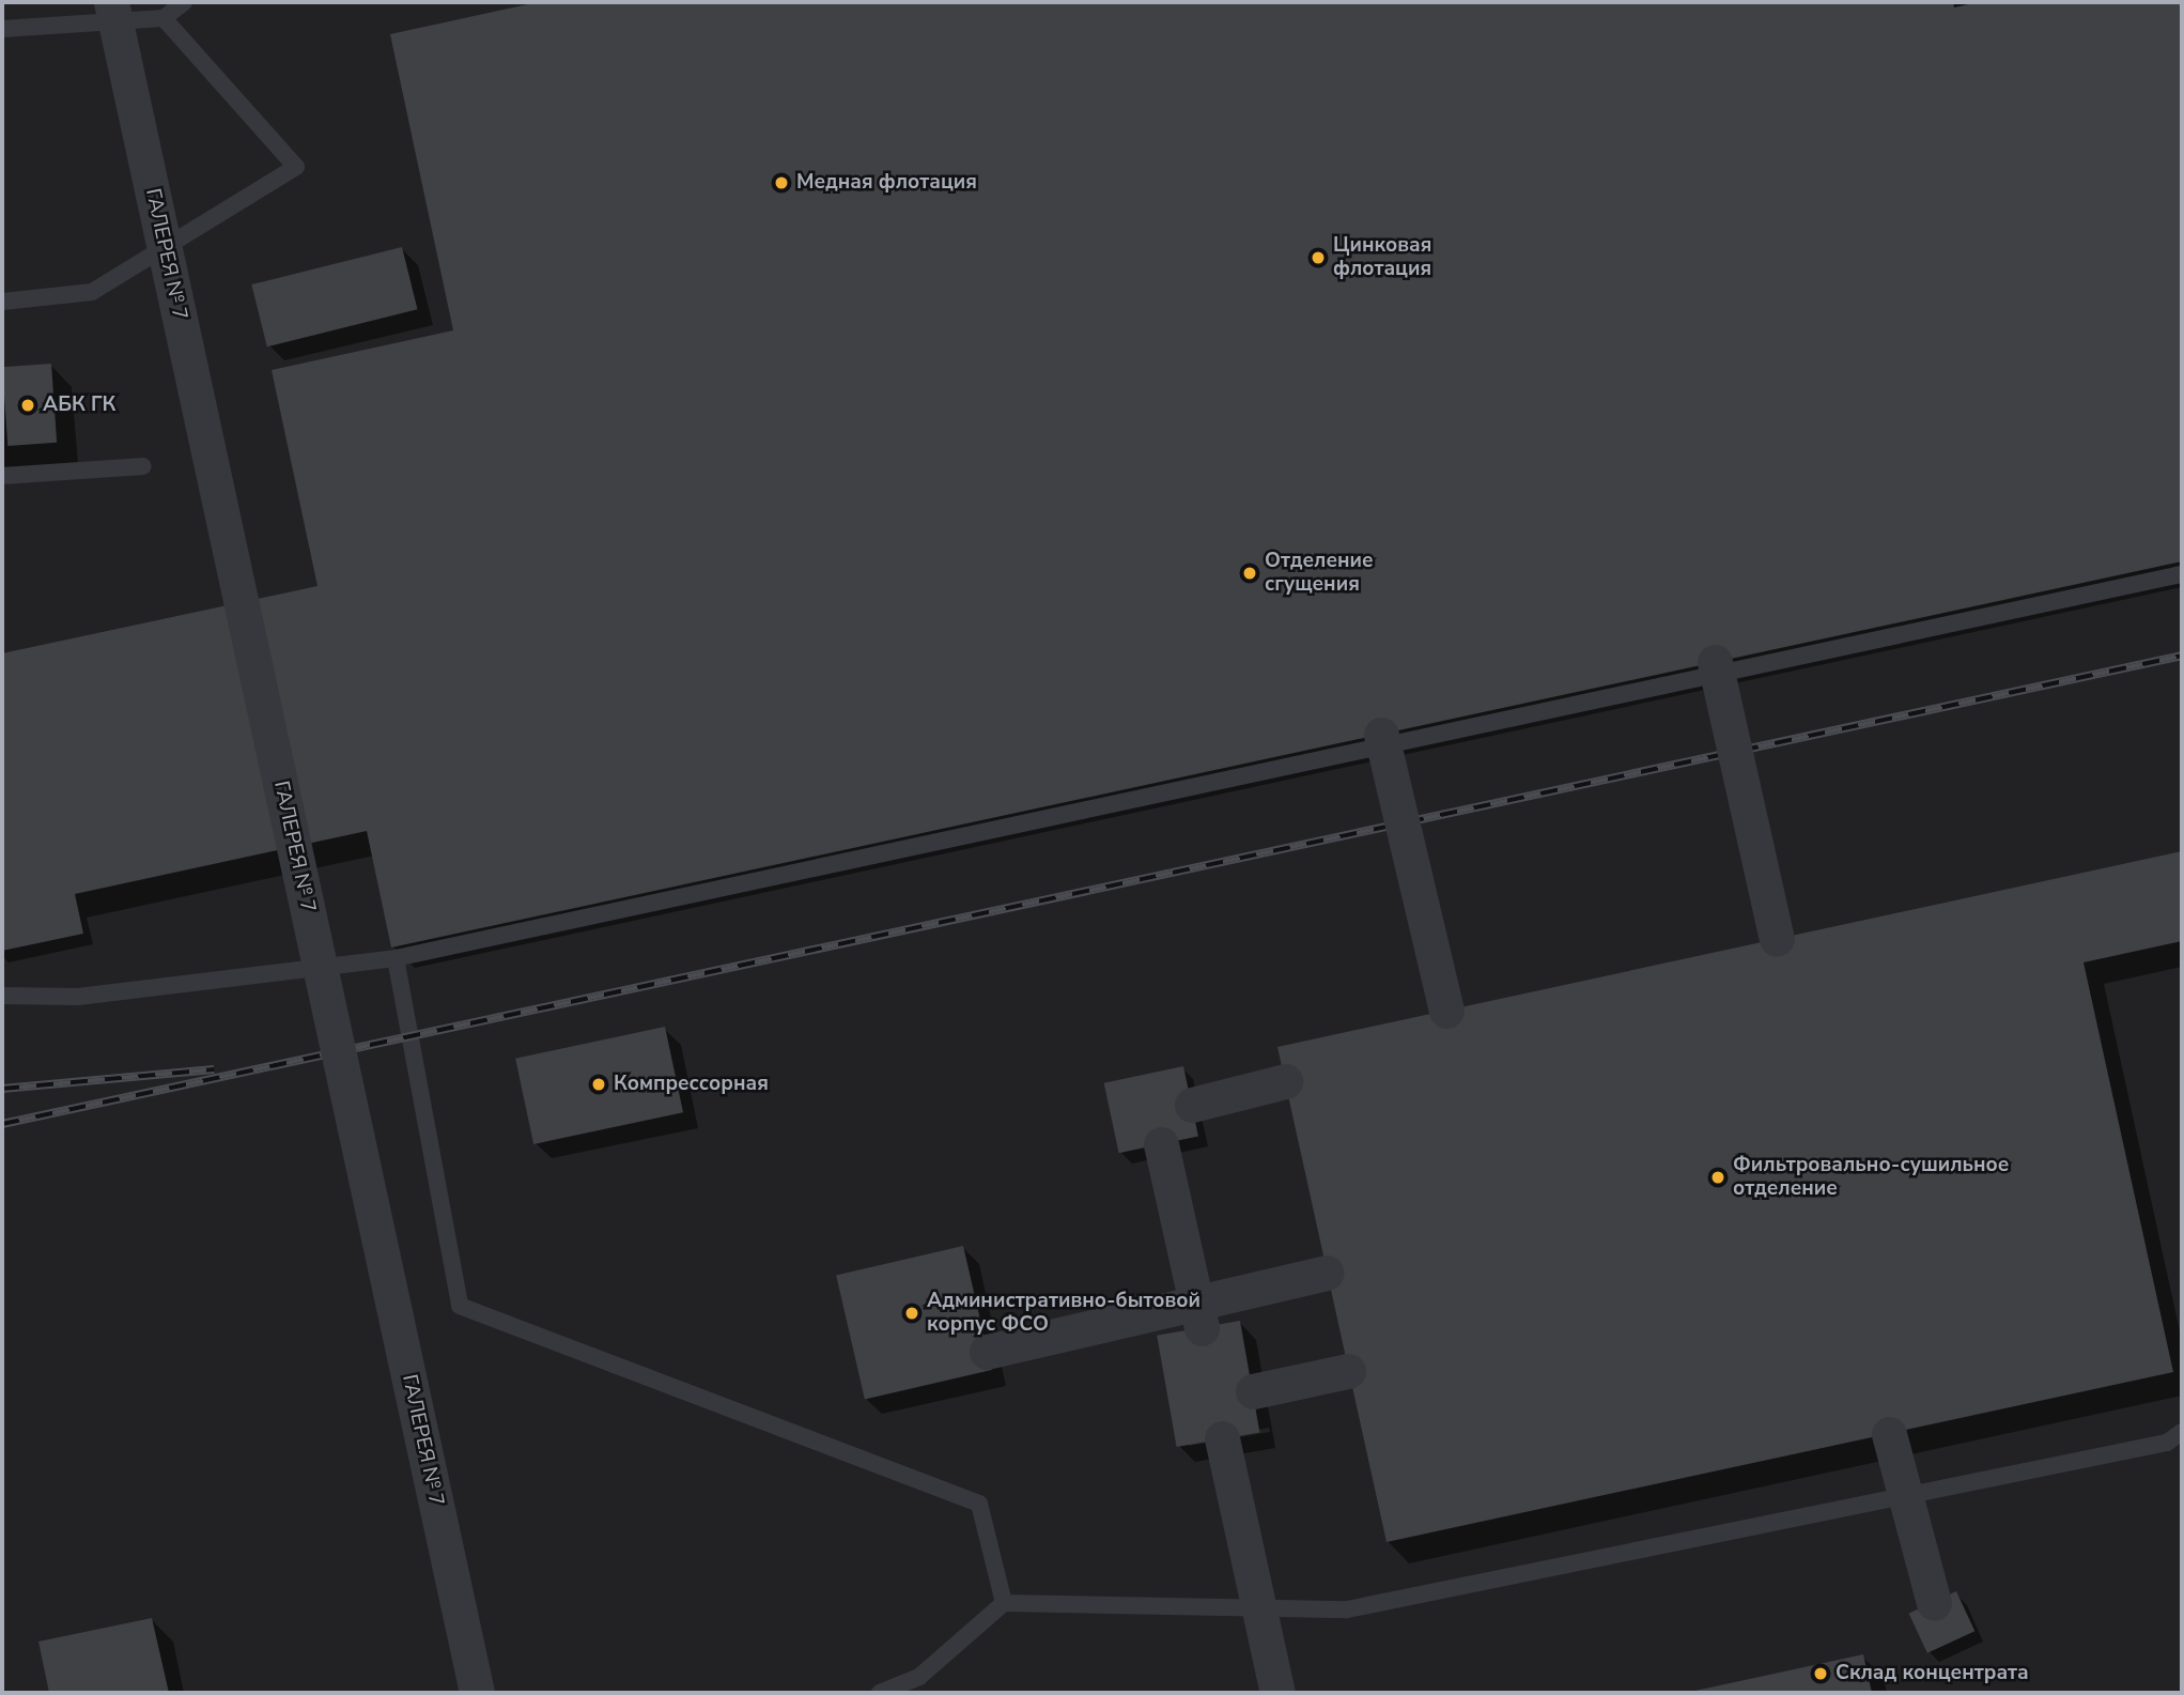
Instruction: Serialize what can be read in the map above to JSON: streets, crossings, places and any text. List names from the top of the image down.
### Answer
{
  "streets": {
    "street": ["ГАЛЕРЕЯ № 7"]
  },
  "places": [
    "Медная флотация",
    "Цинковая флотация",
    "АБК ГК",
    "Отделение сгущения",
    "Компрессорная",
    "Фильтровально-сушильное отделение",
    "Административно-бытовой корпус ФСО",
    "Склад концентрата"
  ]
}
